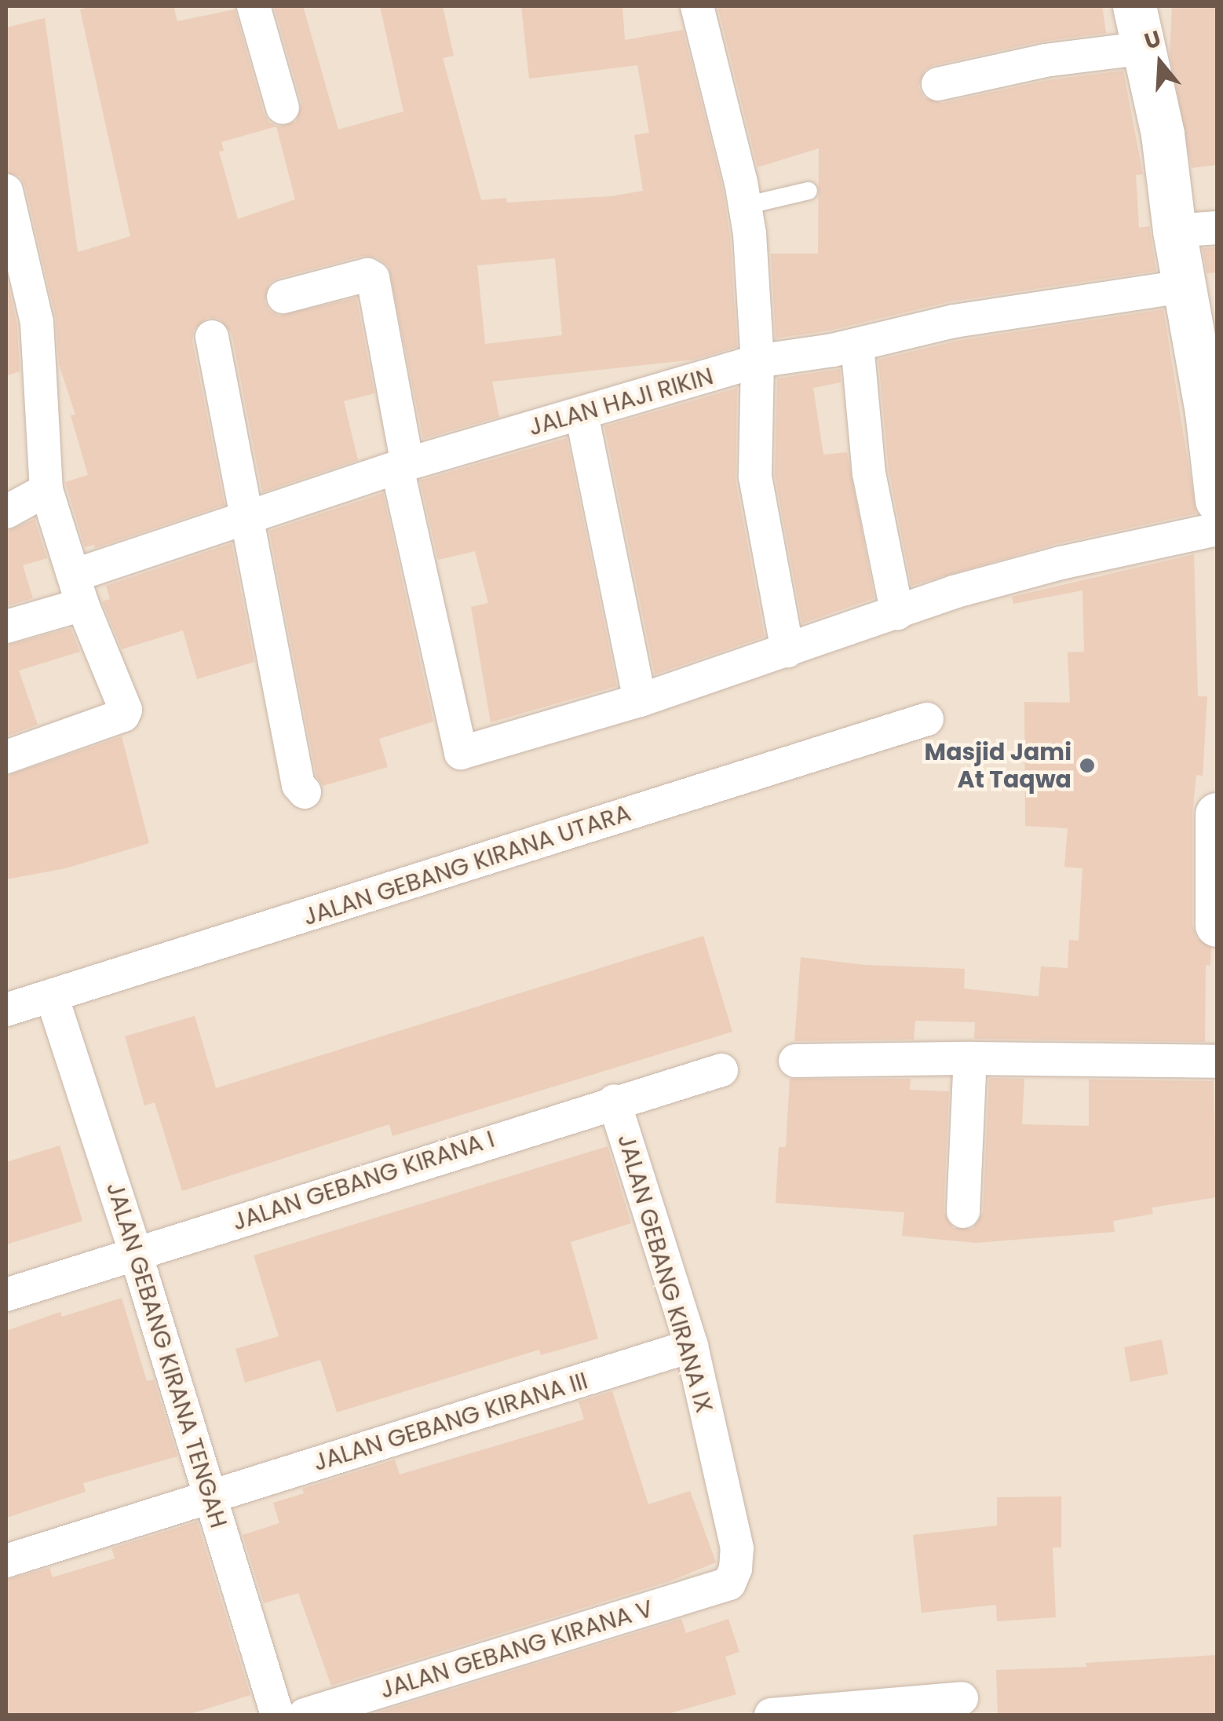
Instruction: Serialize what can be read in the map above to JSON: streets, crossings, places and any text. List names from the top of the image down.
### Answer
{
  "streets": {
    "street": [
      "JALAN HAJI RIKIN",
      "JALAN GEBANG KIRANA UTARA",
      "JALAN GEBANG KIRANA I",
      "JALAN GEBANG KIRANA IX",
      "JALAN GEBANG KIRANA TENGAH",
      "JALAN GEBANG KIRANA III",
      "JALAN GEBANG KIRANA V"
    ]
  },
  "crossings": [
    ["JALAN GEBANG KIRANA UTARA", "JALAN GEBANG KIRANA TENGAH"],
    ["JALAN GEBANG KIRANA I", "JALAN GEBANG KIRANA IX"],
    ["JALAN GEBANG KIRANA I", "JALAN GEBANG KIRANA TENGAH"],
    ["JALAN GEBANG KIRANA IX", "JALAN GEBANG KIRANA III"],
    ["JALAN GEBANG KIRANA IX", "JALAN GEBANG KIRANA V"],
    ["JALAN GEBANG KIRANA TENGAH", "JALAN GEBANG KIRANA III"]
  ],
  "places": ["Masjid Jami At Taqwa"],
  "north": "top"
}
